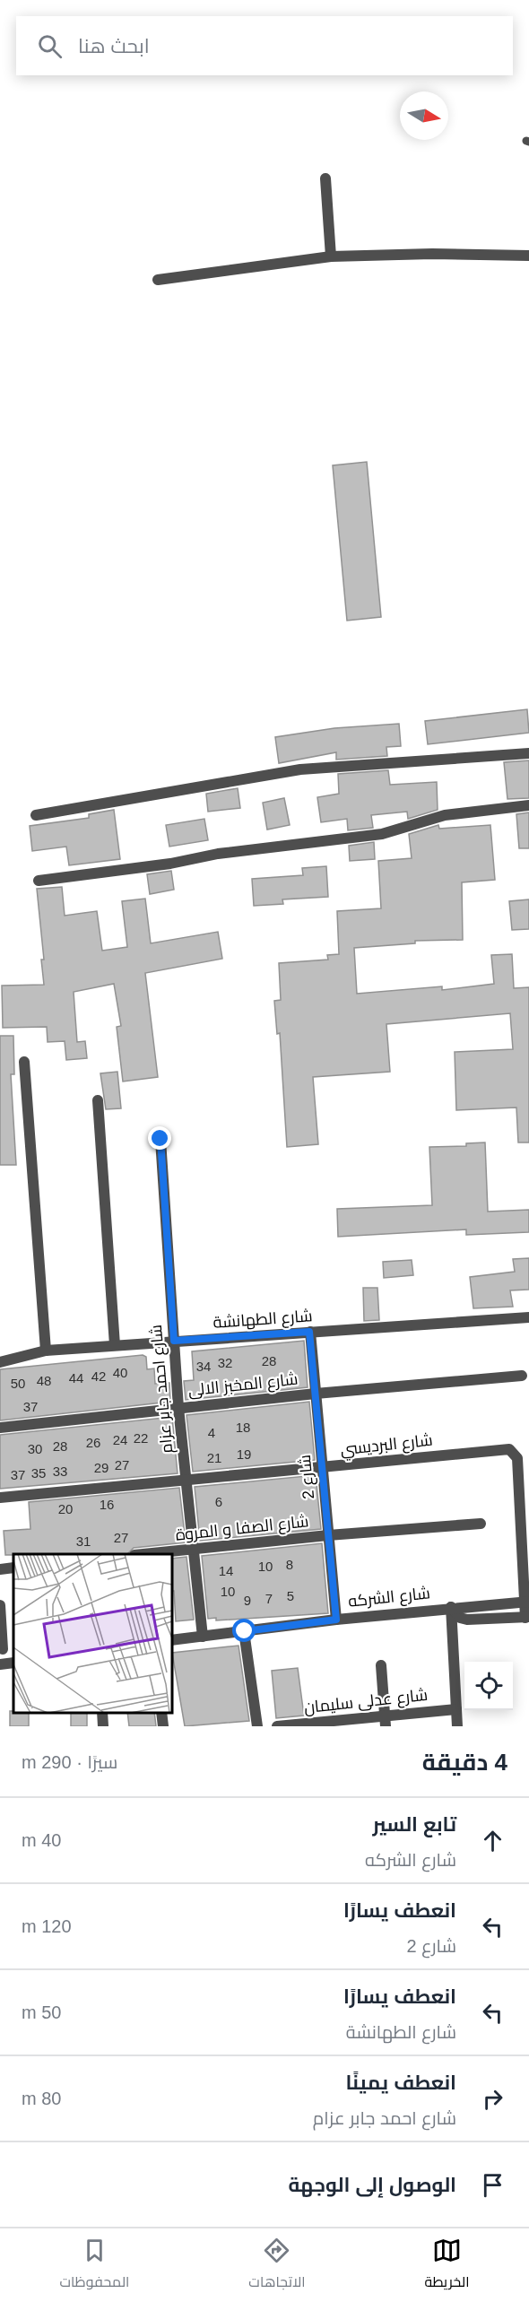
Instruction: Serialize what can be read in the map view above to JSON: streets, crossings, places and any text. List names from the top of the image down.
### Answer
{
  "streets": {
    "street": [
      "شارع الطهانشة",
      "شارع المخبز الالى",
      "شارع احمد جابر عزام",
      "شارع البرديسي",
      "شارع 2",
      "شارع الصفا و المروة",
      "شارع الشركه",
      "شارع عدلى سليمان"
    ]
  },
  "crossings": [
    ["شارع الطهانشة", "شارع احمد جابر عزام"],
    ["شارع الطهانشة", "شارع 2"],
    ["شارع المخبز الالى", "شارع احمد جابر عزام"],
    ["شارع المخبز الالى", "شارع 2"],
    ["شارع احمد جابر عزام", "شارع البرديسي"],
    ["شارع احمد جابر عزام", "شارع الصفا و المروة"],
    ["شارع احمد جابر عزام", "شارع الشركه"],
    ["شارع البرديسي", "شارع 2"],
    ["شارع البرديسي", "شارع الشركه"],
    ["شارع 2", "شارع الصفا و المروة"],
    ["شارع 2", "شارع الشركه"]
  ],
  "house_numbers": [
    "28",
    "32",
    "34",
    "40",
    "42",
    "44",
    "48",
    "50",
    "37",
    "18",
    "4",
    "22",
    "24",
    "26",
    "28",
    "30",
    "19",
    "21",
    "27",
    "29",
    "33",
    "35",
    "37",
    "6",
    "16",
    "20",
    "27",
    "31",
    "8",
    "10",
    "14",
    "10",
    "5",
    "7",
    "9"
  ],
  "north": "right",
  "page": {
    "search": "ابحث هنا",
    "heading": ["4 دقيقة", "سيرًا · 290 m"],
    "list": [
      ["تابع السير", "شارع الشركه", "40 m"],
      ["انعطف يسارًا", "شارع 2", "120 m"],
      ["انعطف يسارًا", "شارع الطهانشة", "50 m"],
      ["انعطف يمينًا", "شارع احمد جابر عزام", "80 m"],
      "الوصول إلى الوجهة"
    ],
    "nav": ["الخريطة", "الاتجاهات", "المحفوظات"]
  }
}
